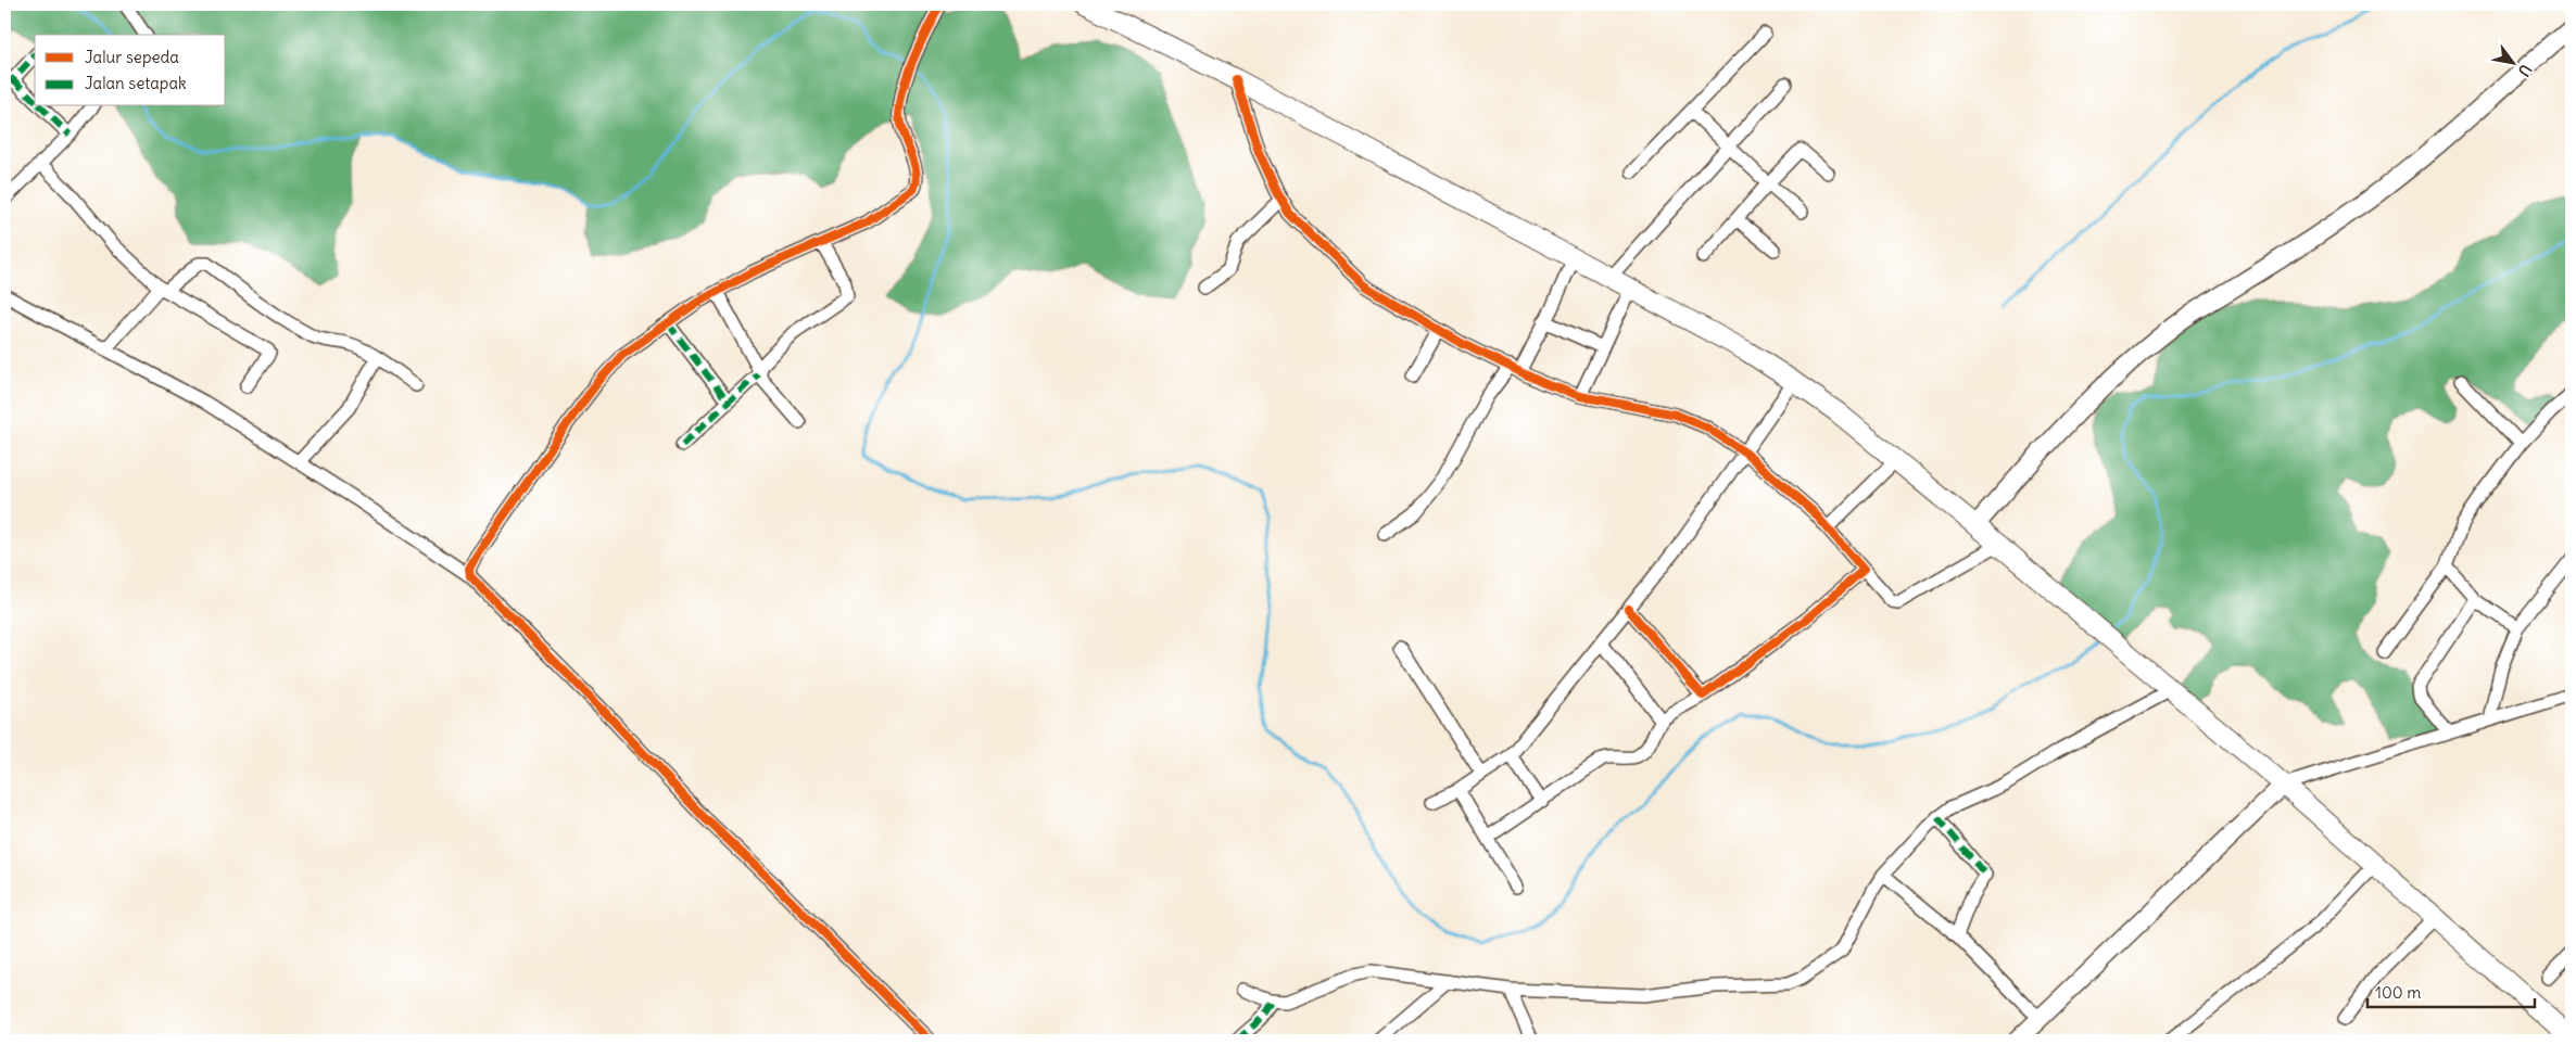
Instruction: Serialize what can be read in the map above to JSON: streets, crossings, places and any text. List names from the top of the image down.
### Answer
{
  "legend": ["Jalur sepeda", "Jalan setapak"],
  "scale_bar": "100 m",
  "north": "bottom right"
}
